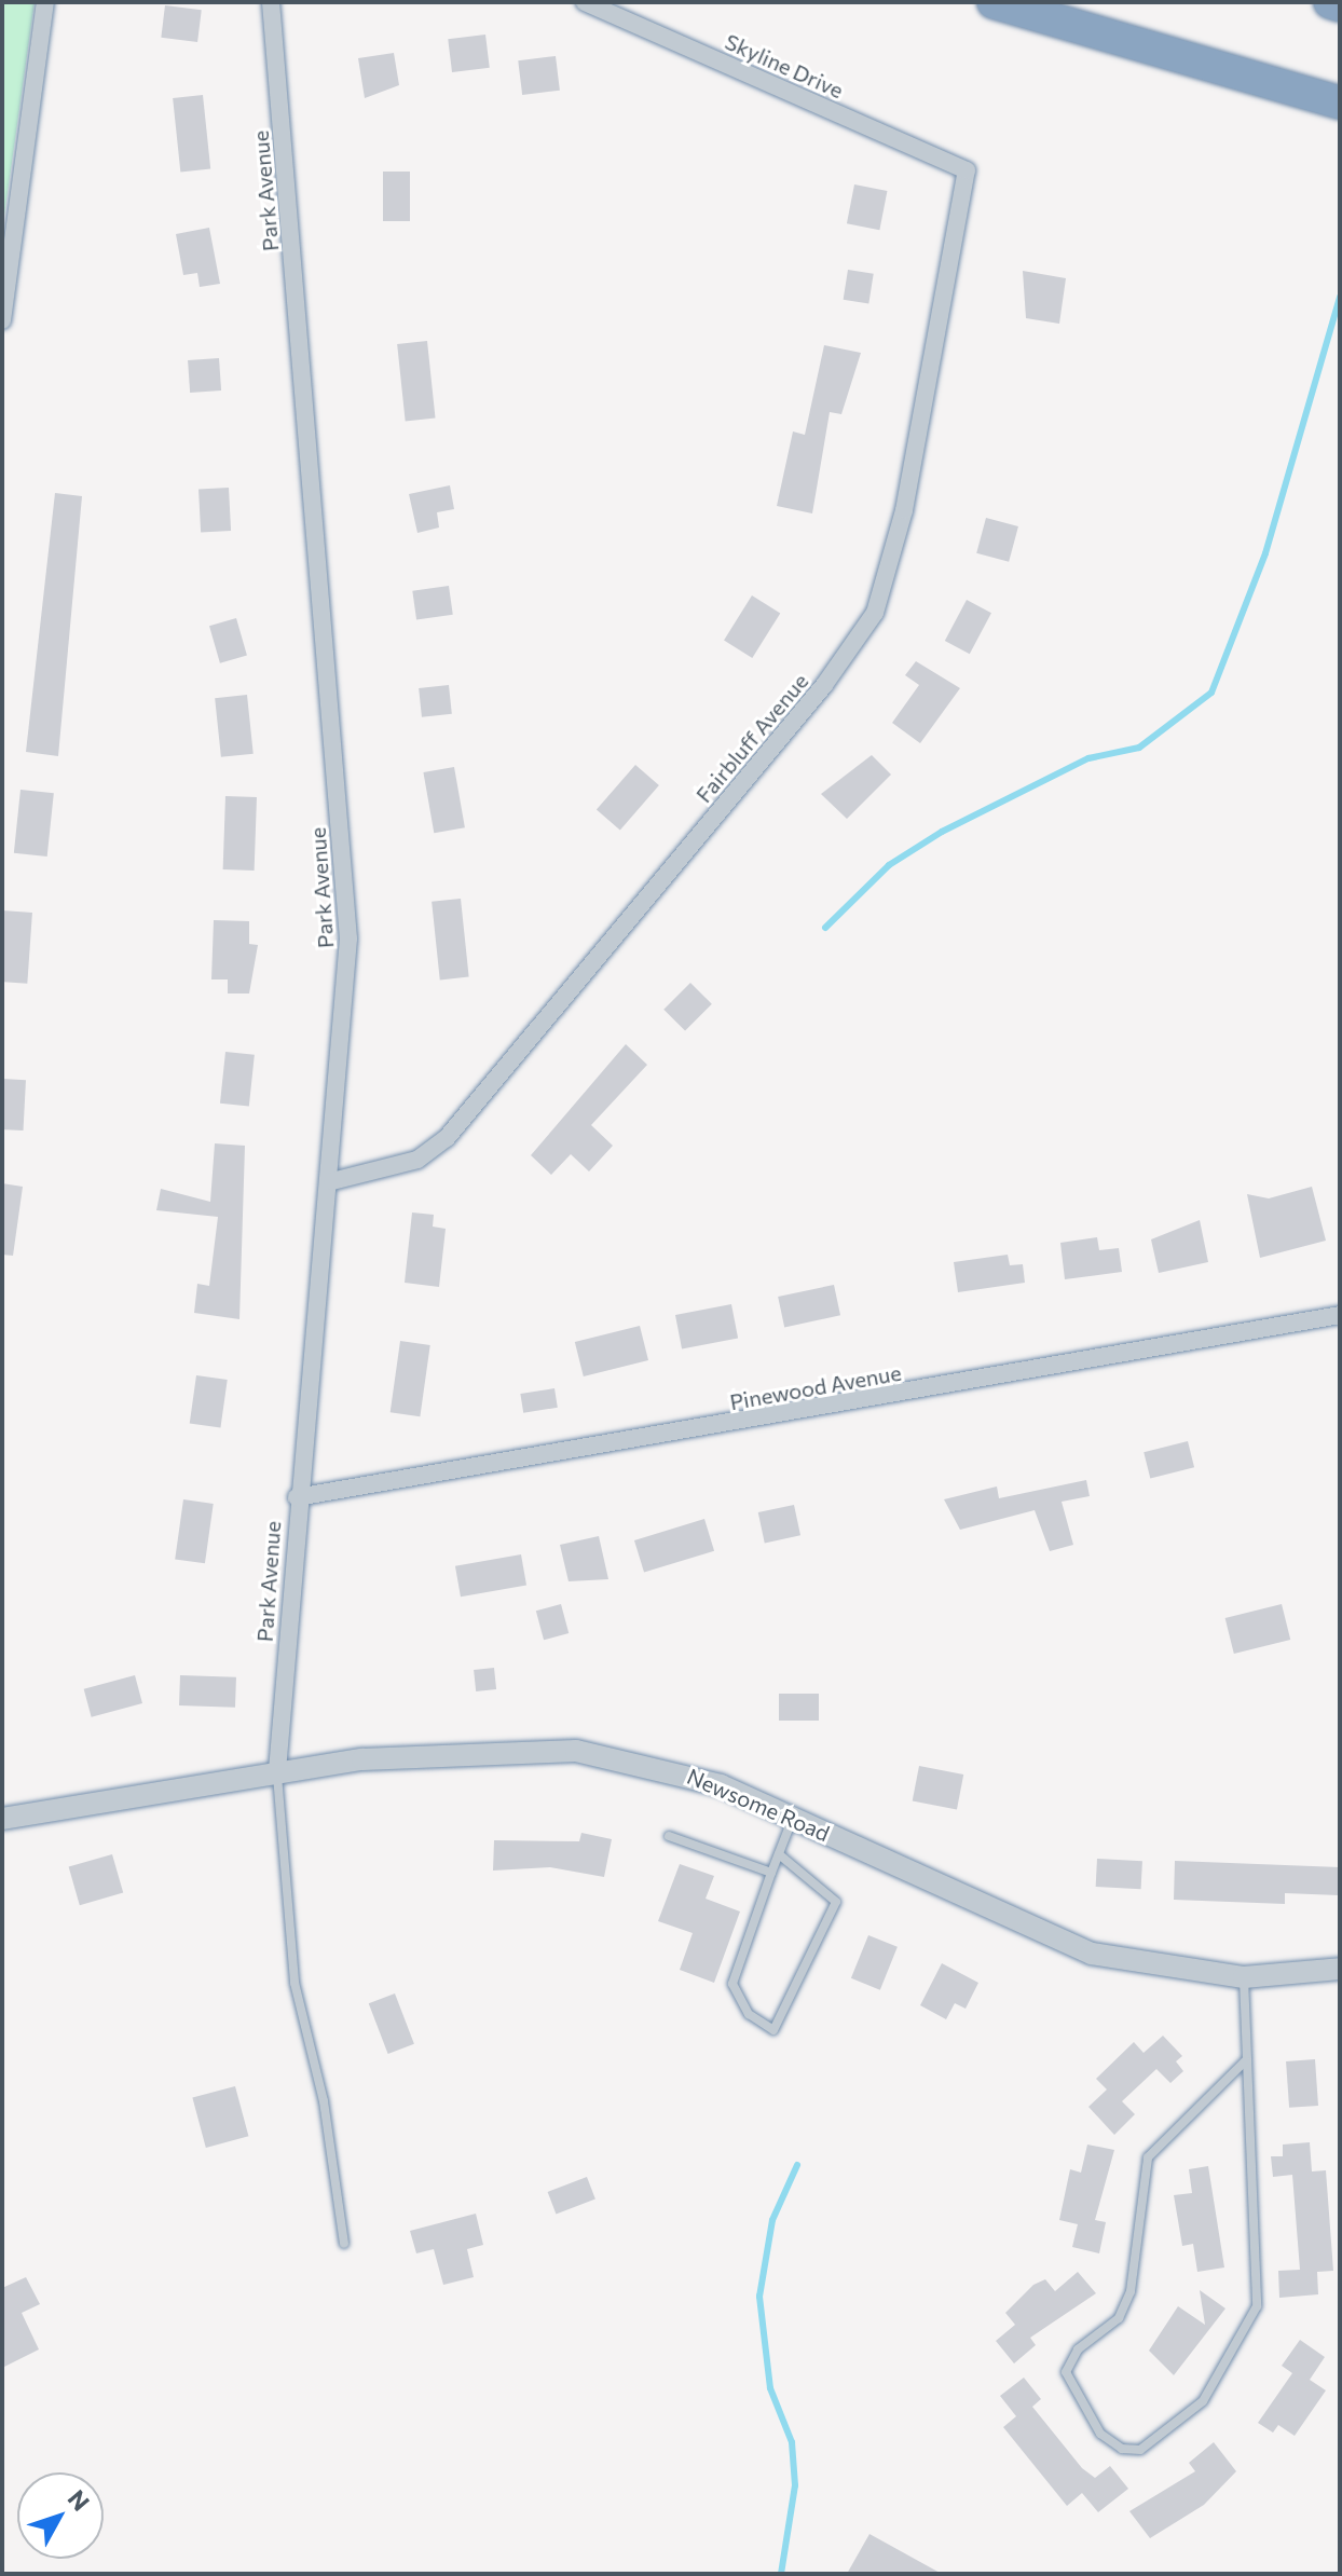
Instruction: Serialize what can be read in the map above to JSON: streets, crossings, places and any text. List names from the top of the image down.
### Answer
{
  "streets": {
    "street": [
      "Skyline Drive",
      "Park Avenue",
      "Fairbluff Avenue",
      "Pinewood Avenue",
      "Newsome Road"
    ]
  },
  "crossings": [
    ["Skyline Drive", "Fairbluff Avenue"],
    ["Park Avenue", "Fairbluff Avenue"],
    ["Park Avenue", "Pinewood Avenue"],
    ["Park Avenue", "Newsome Road"]
  ],
  "north": "top right"
}
